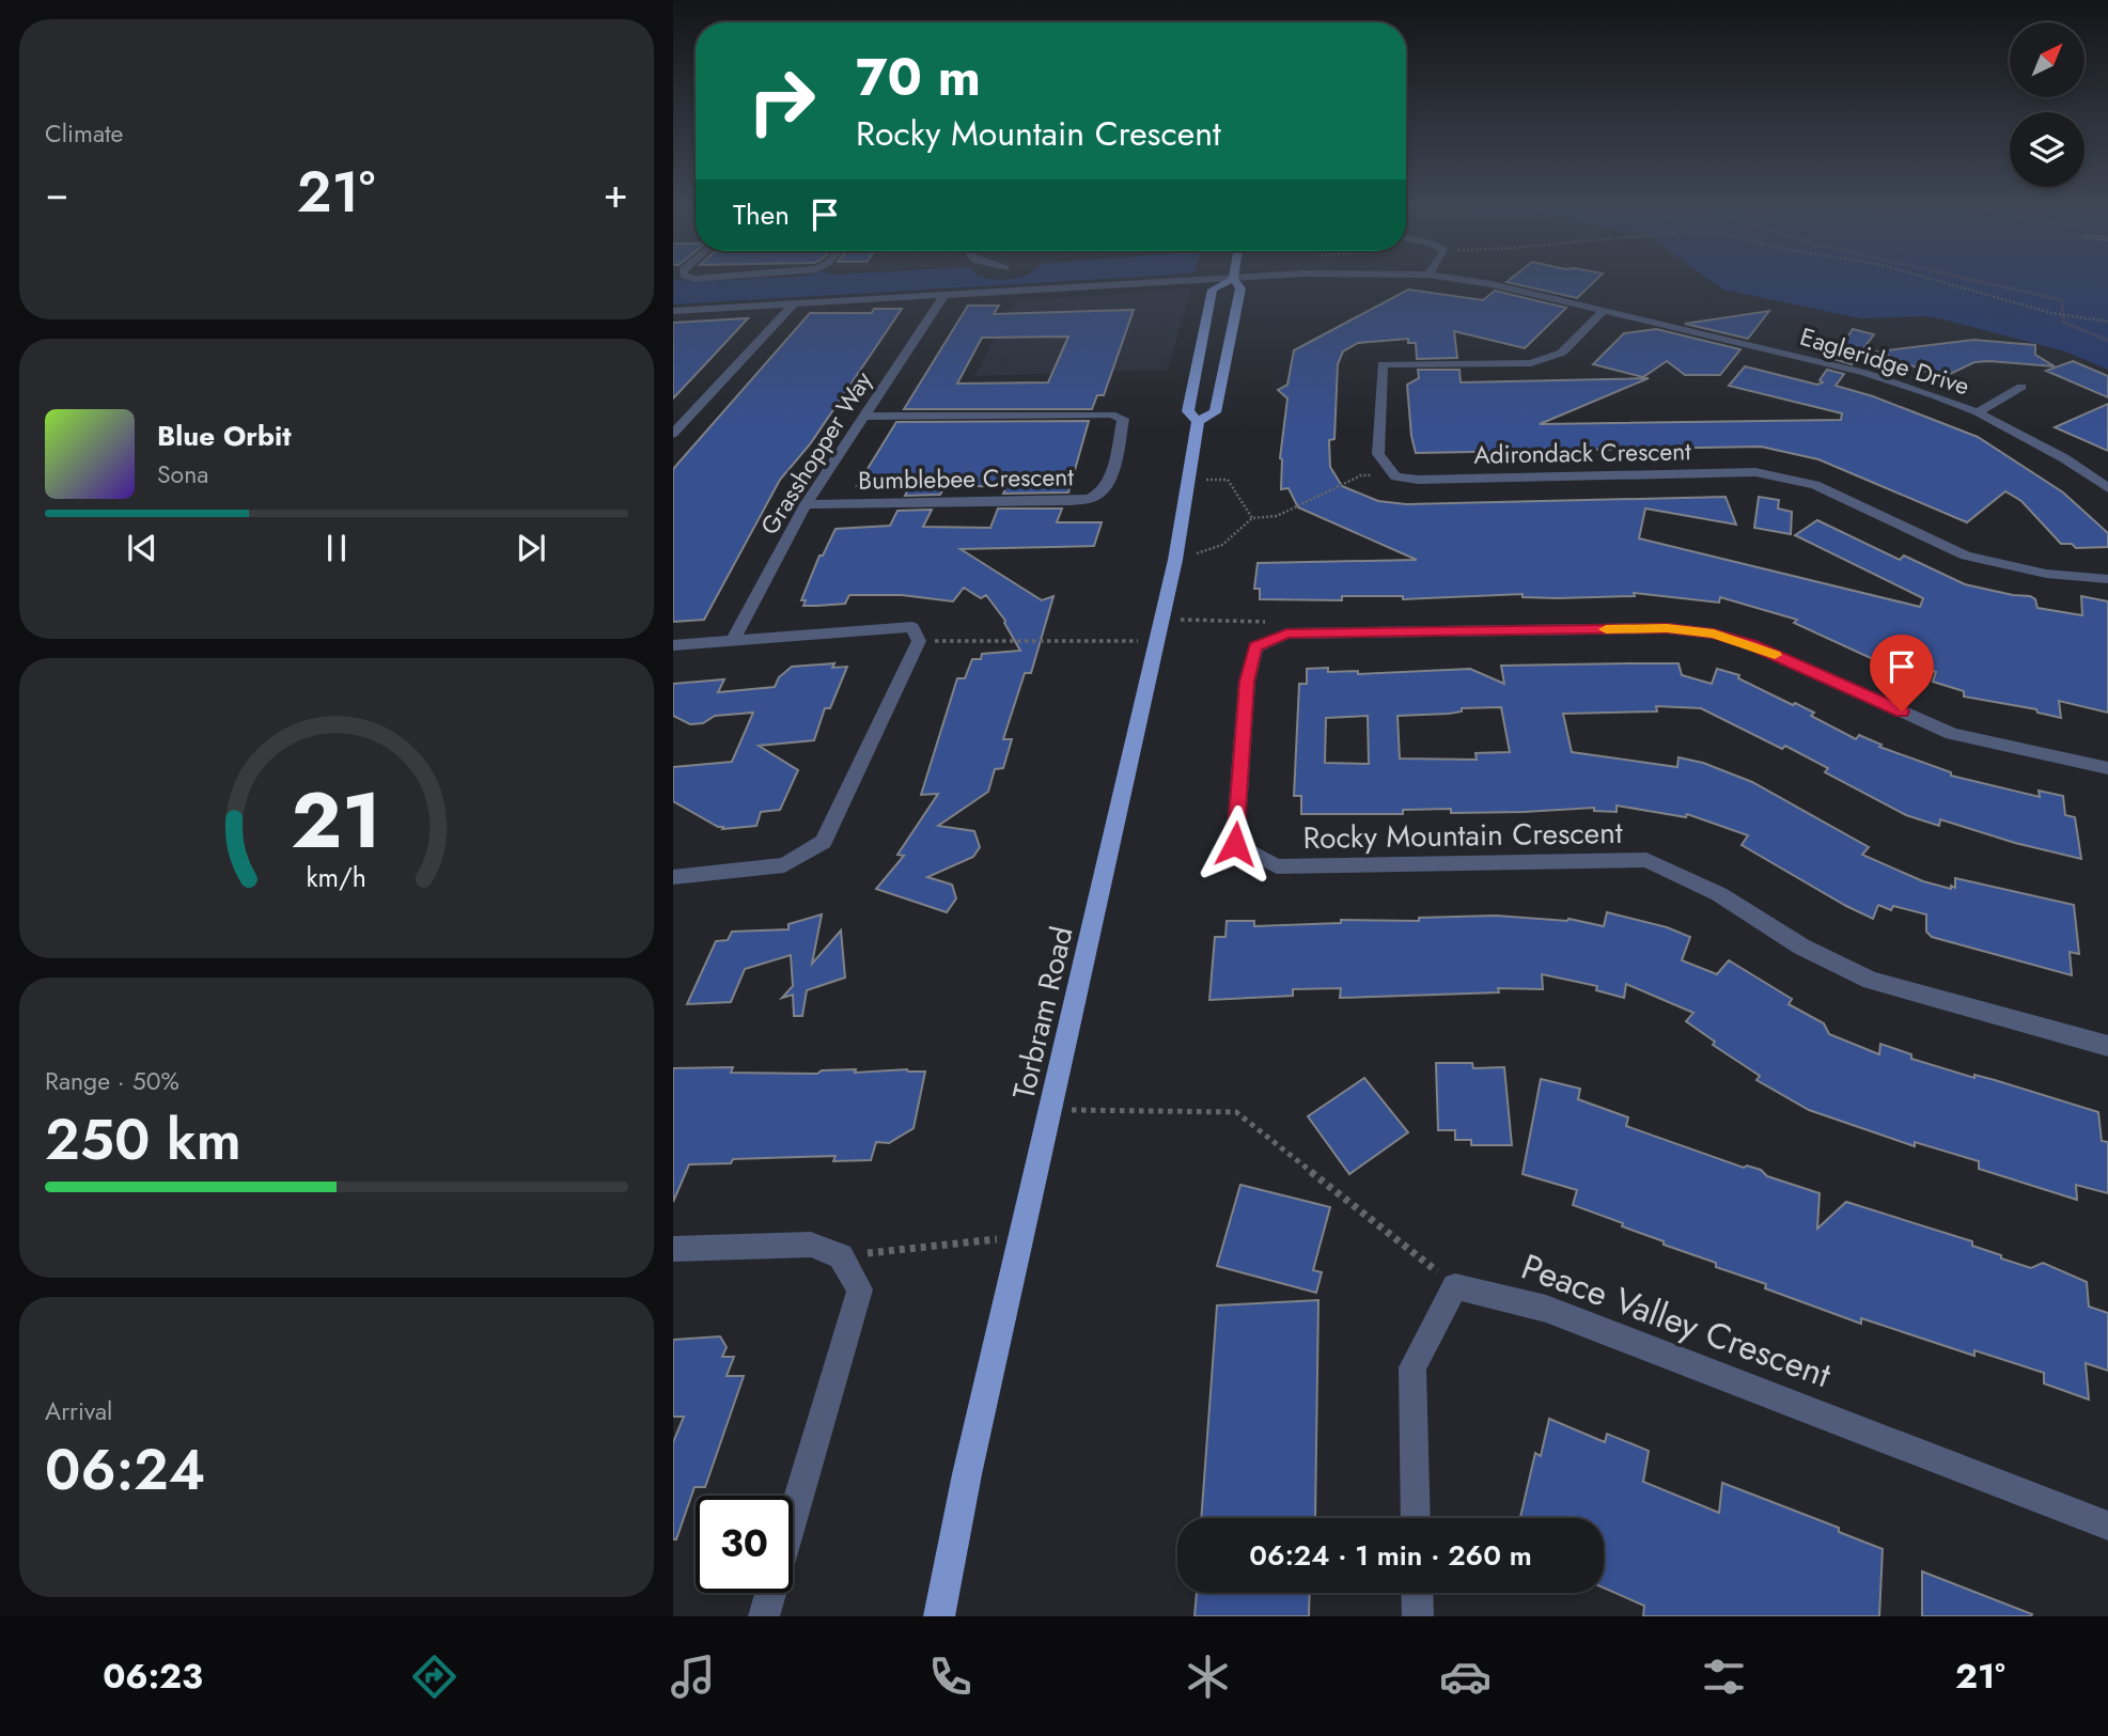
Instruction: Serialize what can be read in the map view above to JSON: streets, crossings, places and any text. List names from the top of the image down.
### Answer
{
  "streets": {
    "main road": ["Torbram Road"],
    "street": [
      "Eagleridge Drive",
      "Grasshopper Way",
      "Adirondack Crescent",
      "Bumblebee Crescent",
      "Rocky Mountain Crescent",
      "Peace Valley Crescent"
    ]
  },
  "crossings": [
    ["Eagleridge Drive", "Grasshopper Way"],
    ["Grasshopper Way", "Bumblebee Crescent"]
  ],
  "north": "top right",
  "page": {
    "tile": [
      "Climate",
      ["Range · 50%", "250 km"],
      ["Arrival", "06:24"]
    ],
    "turn": ["70 m", "Rocky Mountain Crescent"],
    "heat": ["−", "21°", "+"],
    "then": "Then",
    "song": ["Blue Orbit", "Sona"],
    "limit": "30",
    "trip": "06:24 · 1 min · 260 m",
    "tabs": ["06:23", "21°"],
    "gauge": ["21", "km/h"]
  }
}
